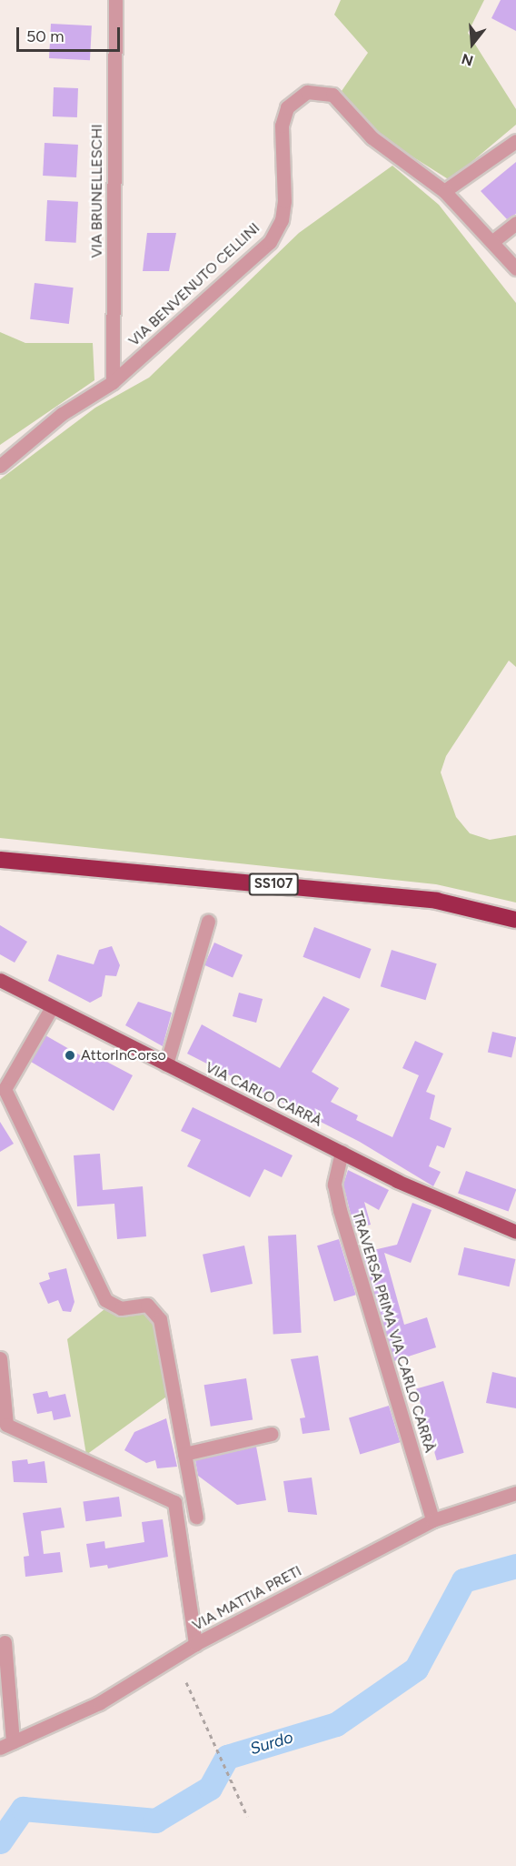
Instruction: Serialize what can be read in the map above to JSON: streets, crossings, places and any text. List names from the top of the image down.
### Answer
{
  "streets": {
    "highway": ["SS107"],
    "main road": ["VIA CARLO CARRÀ"],
    "street": [
      "VIA BRUNELLESCHI",
      "VIA BENVENUTO CELLINI",
      "TRAVERSA PRIMA VIA CARLO CARRÀ",
      "VIA MATTIA PRETI"
    ]
  },
  "crossings": [
    ["VIA BRUNELLESCHI", "VIA BENVENUTO CELLINI"],
    ["VIA CARLO CARRÀ", "TRAVERSA PRIMA VIA CARLO CARRÀ"],
    ["TRAVERSA PRIMA VIA CARLO CARRÀ", "VIA MATTIA PRETI"]
  ],
  "water": ["Surdo"],
  "places": ["AttorInCorso"],
  "scale_bar": "50 m",
  "north": "bottom"
}
